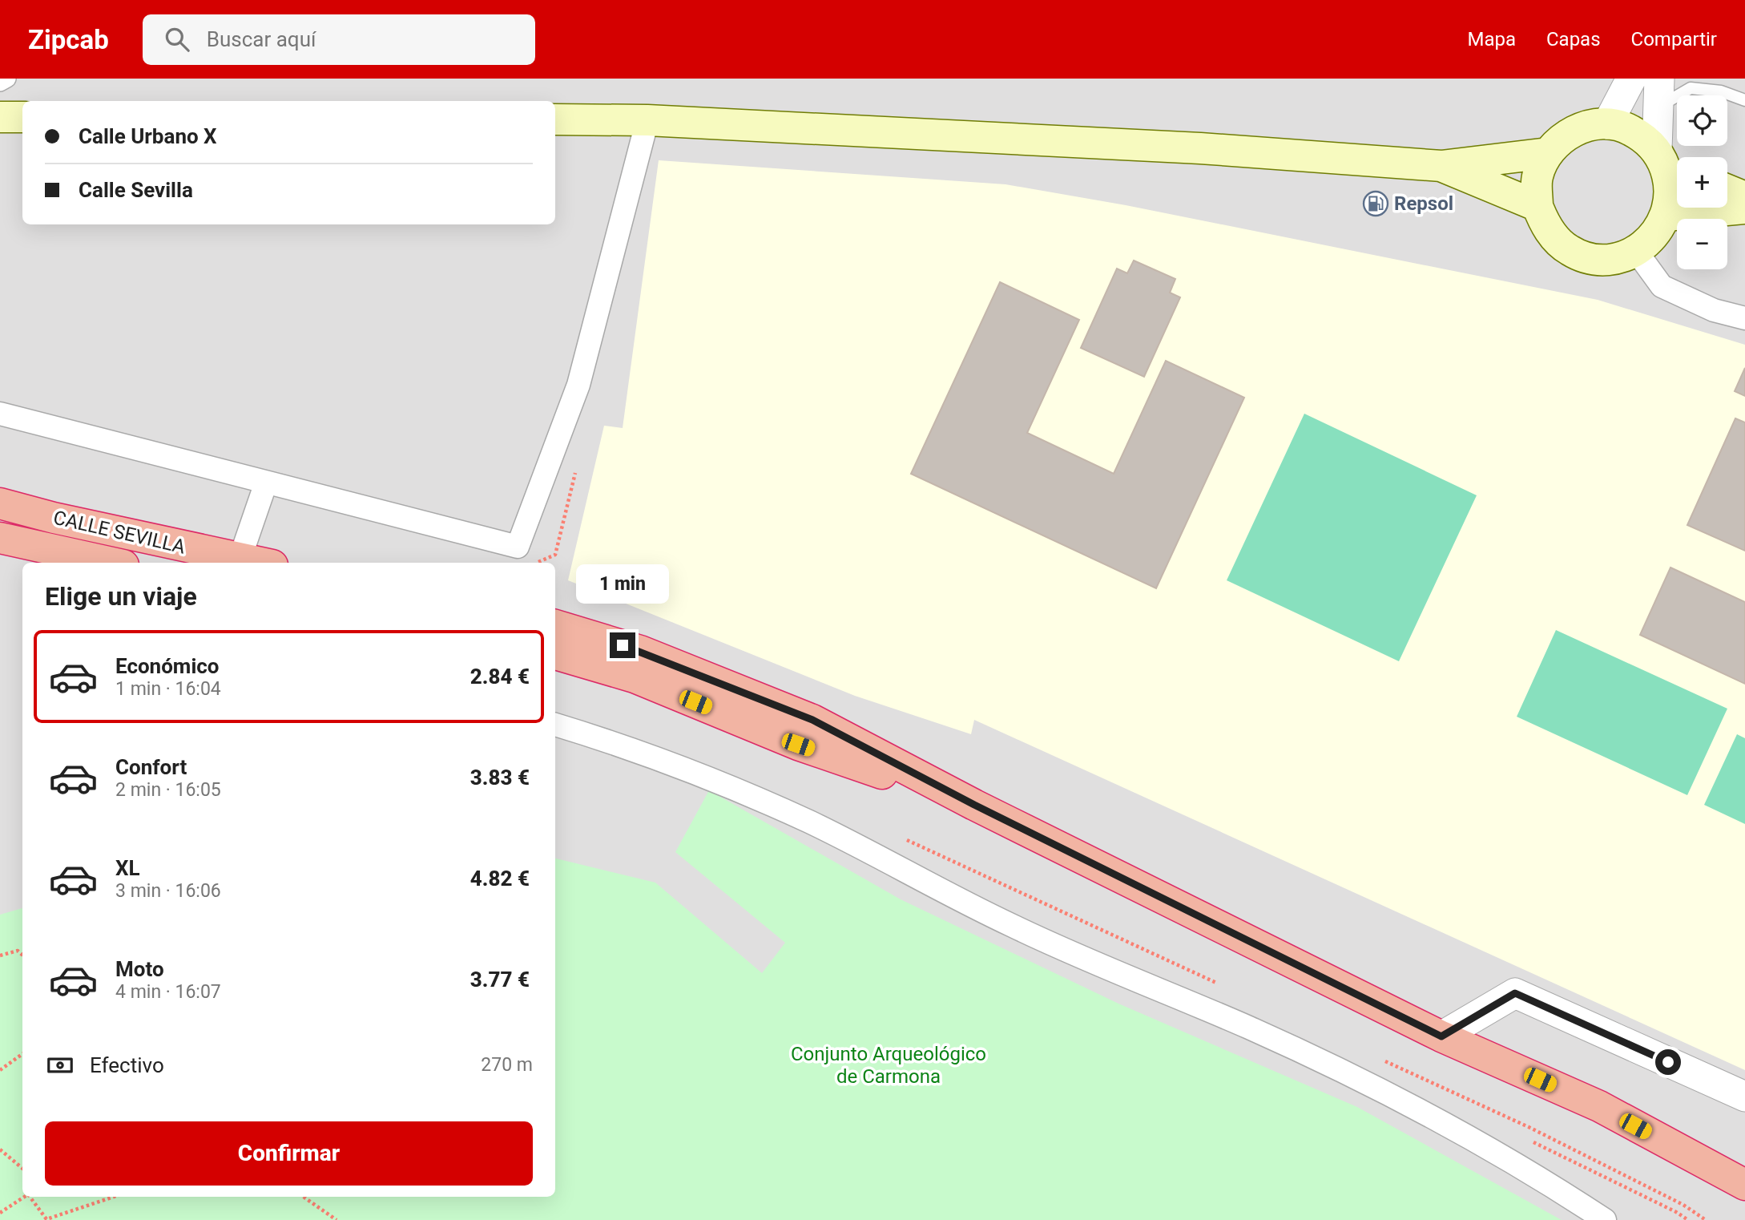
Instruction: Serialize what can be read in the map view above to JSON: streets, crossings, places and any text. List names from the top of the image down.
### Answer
{
  "streets": {
    "highway": ["CALLE SEVILLA"]
  },
  "parks": ["Conjunto Arqueológico de Carmona"],
  "places": {
    "fuel station": ["Repsol"]
  },
  "page": {
    "header": "Zipcab",
    "search": "Buscar aquí",
    "nav": ["Mapa", "Capas", "Compartir"],
    "map_buttons": ["+", "−"],
    "banner": ["Calle Urbano X", "Calle Sevilla"],
    "heading": "Elige un viaje",
    "bubble": "1 min",
    "list": [
      {
        "name": "Económico",
        "note": "1 min · 16:04",
        "value": "2.84 €"
      },
      {
        "name": "Confort",
        "note": "2 min · 16:05",
        "value": "3.83 €"
      },
      {
        "name": "XL",
        "note": "3 min · 16:06",
        "value": "4.82 €"
      },
      {
        "name": "Moto",
        "note": "4 min · 16:07",
        "value": "3.77 €"
      }
    ],
    "pay": ["Efectivo", "270 m"],
    "buttons": "Confirmar"
  }
}
